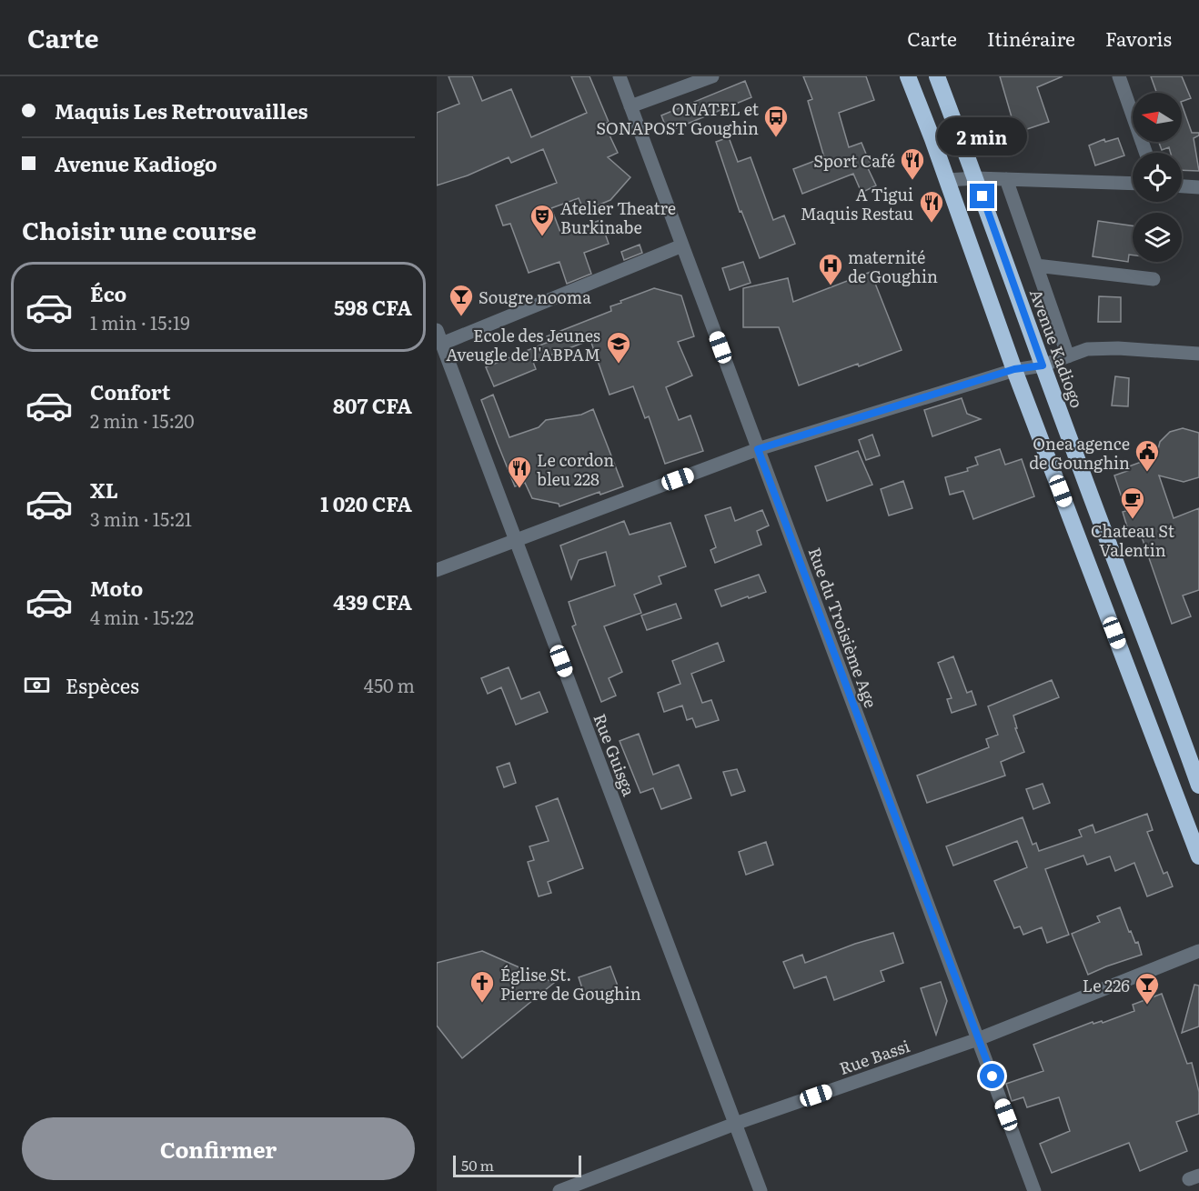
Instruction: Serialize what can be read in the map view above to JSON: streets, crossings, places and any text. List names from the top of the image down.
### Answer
{
  "streets": {
    "highway": ["Avenue Kadiogo"],
    "street": ["Rue du Troisième Age", "Rue Guisga", "Rue Bassi"]
  },
  "crossings": [
    ["Rue du Troisième Age", "Rue Bassi"],
    ["Rue Guisga", "Rue Bassi"]
  ],
  "places": {
    "bus stop": ["ONATEL et SONAPOST Goughin"],
    "restaurant": ["Sport Café", "A Tigui Maquis Restau", "Le cordon bleu 228"],
    "theatre": ["Atelier Theatre Burkinabe"],
    "hospital": ["maternité de Goughin"],
    "bar": ["Sougre nooma", "Le 226"],
    "school or university": ["Ecole des Jeunes Aveugle de l'ABPAM"],
    "public building": ["Onea agence de Gounghin"],
    "cafe": ["Chateau St Valentin"],
    "church": ["Église St. Pierre de Goughin"]
  },
  "scale_bar": "50 m",
  "north": "left",
  "page": {
    "header": "Carte",
    "nav": ["Carte", "Itinéraire", "Favoris"],
    "banner": ["Maquis Les Retrouvailles", "Avenue Kadiogo"],
    "bubble": "2 min",
    "heading": "Choisir une course",
    "list": [
      {
        "name": "Éco",
        "note": "1 min · 15:19",
        "value": "598 CFA"
      },
      {
        "name": "Confort",
        "note": "2 min · 15:20",
        "value": "807 CFA"
      },
      {
        "name": "XL",
        "note": "3 min · 15:21",
        "value": "1 020 CFA"
      },
      {
        "name": "Moto",
        "note": "4 min · 15:22",
        "value": "439 CFA"
      }
    ],
    "pay": ["Espèces", "450 m"],
    "buttons": "Confirmer",
    "scale": "50 m"
  }
}
